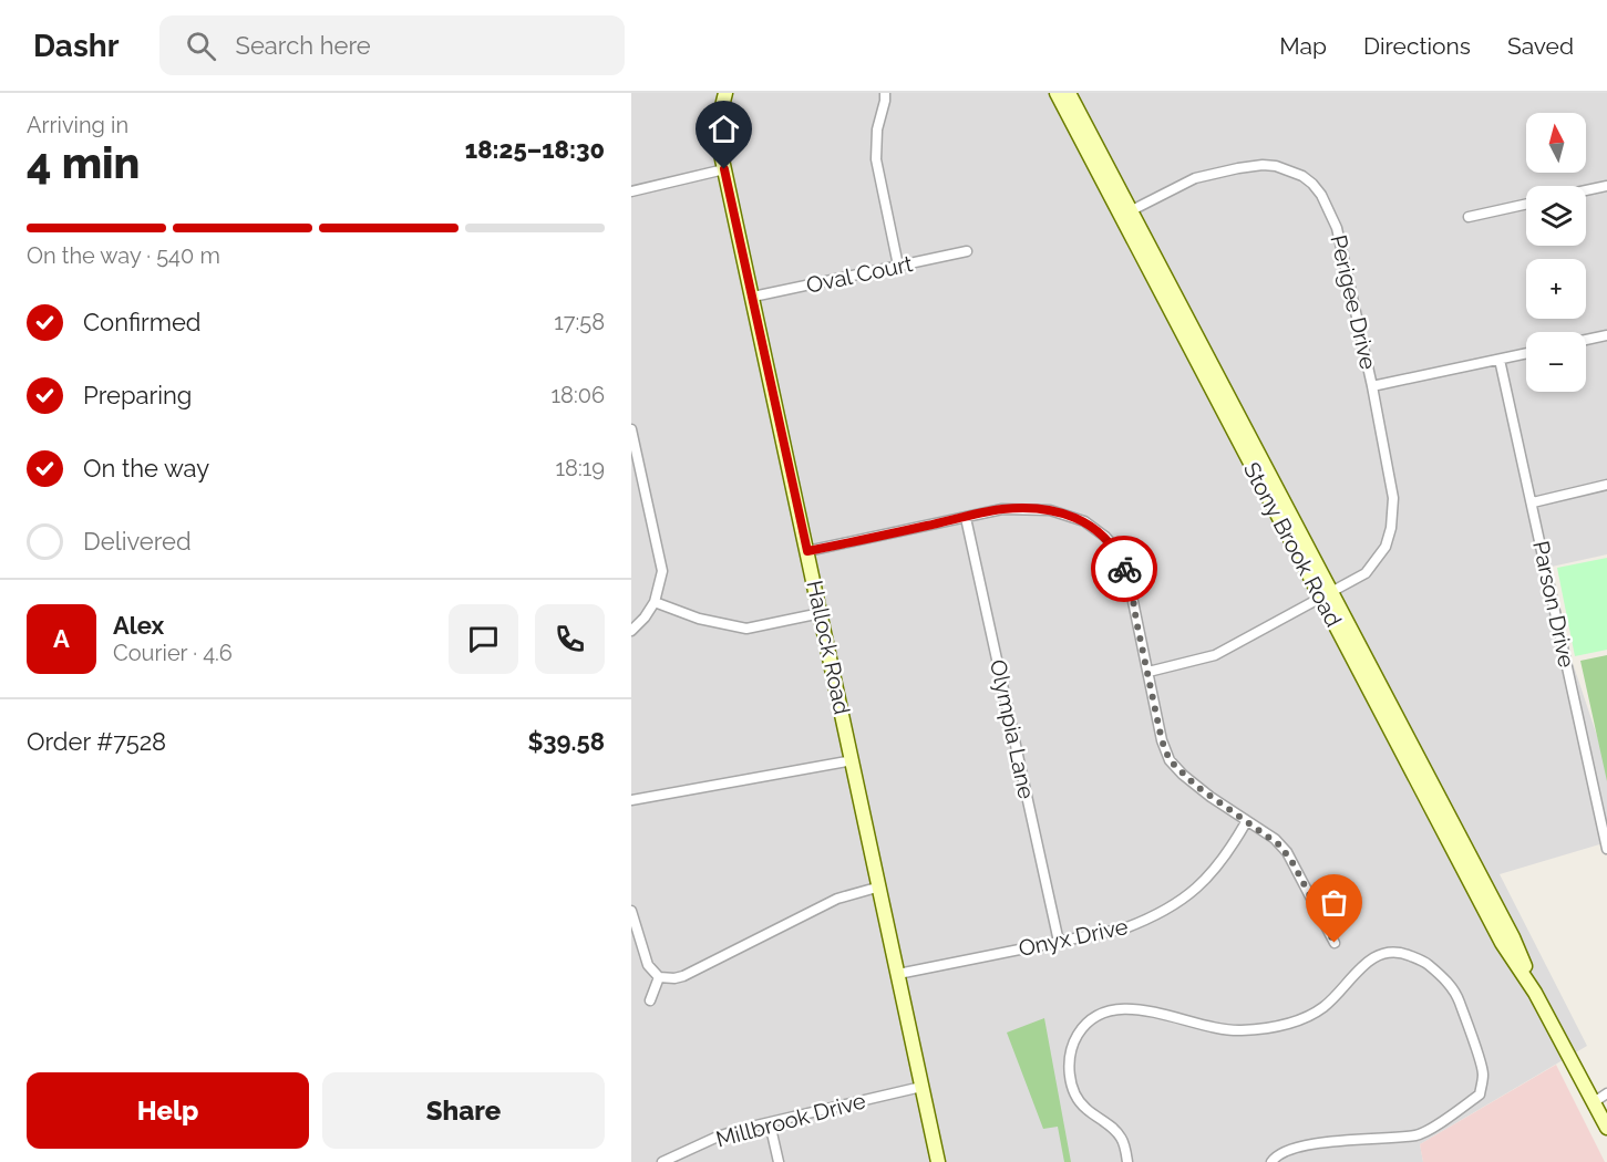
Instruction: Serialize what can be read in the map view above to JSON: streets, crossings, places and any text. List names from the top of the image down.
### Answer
{
  "streets": {
    "main road": ["Stony Brook Road", "Hallock Road"],
    "street": [
      "Oval Court",
      "Perigee Drive",
      "Parson Drive",
      "Olympia Lane",
      "Onyx Drive",
      "Millbrook Drive"
    ]
  },
  "crossings": [
    ["Oval Court", "Hallock Road"],
    ["Perigee Drive", "Stony Brook Road"],
    ["Hallock Road", "Onyx Drive"],
    ["Hallock Road", "Millbrook Drive"],
    ["Olympia Lane", "Onyx Drive"]
  ],
  "north": "top",
  "page": {
    "header": "Dashr",
    "search": "Search here",
    "nav": ["Map", "Directions", "Saved"],
    "heading": ["4 min", "Arriving in", "18:25–18:30"],
    "panel": [
      "Alex",
      "Courier · 4.6",
      "Order #7528",
      "$39.58"
    ],
    "map_buttons": ["+", "−"],
    "bar": "On the way · 540 m",
    "list": [
      ["Confirmed", "17:58"],
      ["Preparing", "18:06"],
      ["On the way", "18:19"],
      "Delivered"
    ],
    "round": "A",
    "buttons": ["Help", "Share"]
  }
}
